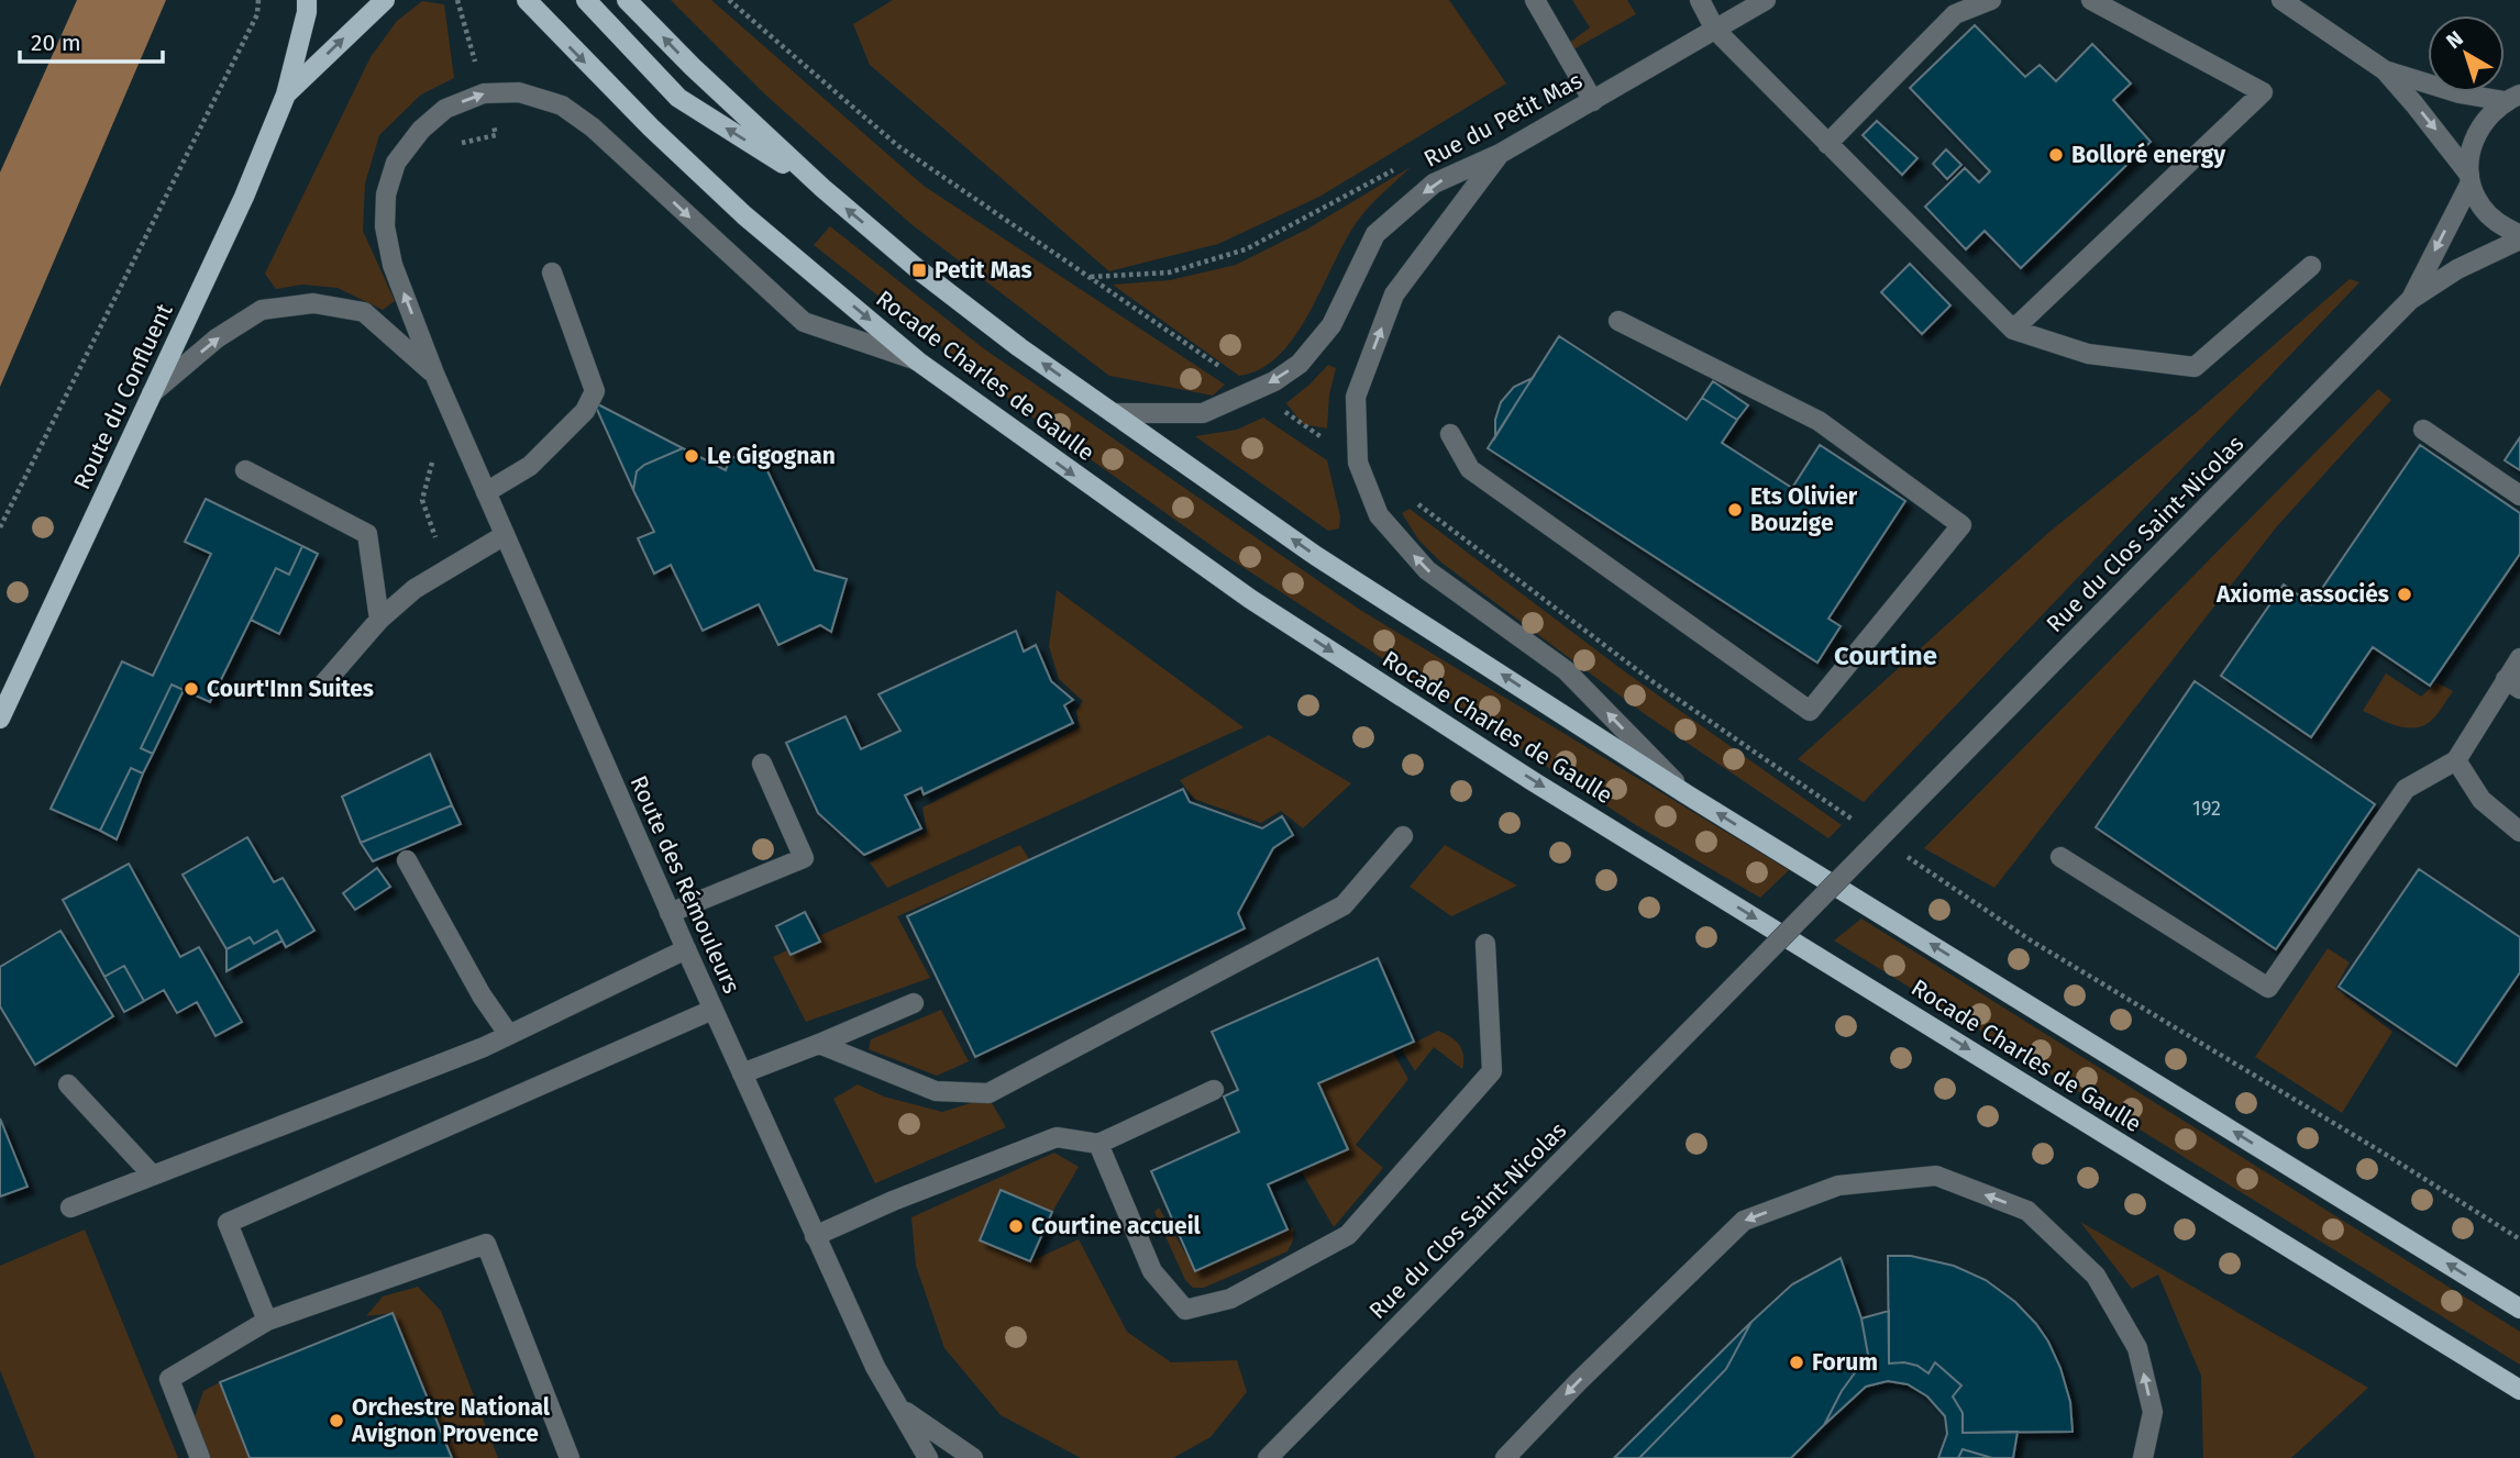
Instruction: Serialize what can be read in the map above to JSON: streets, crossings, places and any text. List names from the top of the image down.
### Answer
{
  "streets": {
    "main road": ["Rocade Charles de Gaulle", "Route du Confluent"],
    "street": ["Rue du Petit Mas", "Rue du Clos Saint-Nicolas", "Route des Rémouleurs"]
  },
  "crossings": [
    ["Rue du Petit Mas", "Rocade Charles de Gaulle"],
    ["Rocade Charles de Gaulle", "Route des Rémouleurs"]
  ],
  "districts": ["Courtine"],
  "places": {
    "other": [
      "Bolloré energy",
      "Le Gigognan",
      "Ets Olivier Bouzige",
      "Axiome associés",
      "Court'Inn Suites",
      "Courtine accueil",
      "Forum",
      "Orchestre National Avignon Provence"
    ],
    "transit": ["Petit Mas"]
  },
  "house_numbers": ["192"],
  "scale_bar": "20 m",
  "north": "top left"
}
